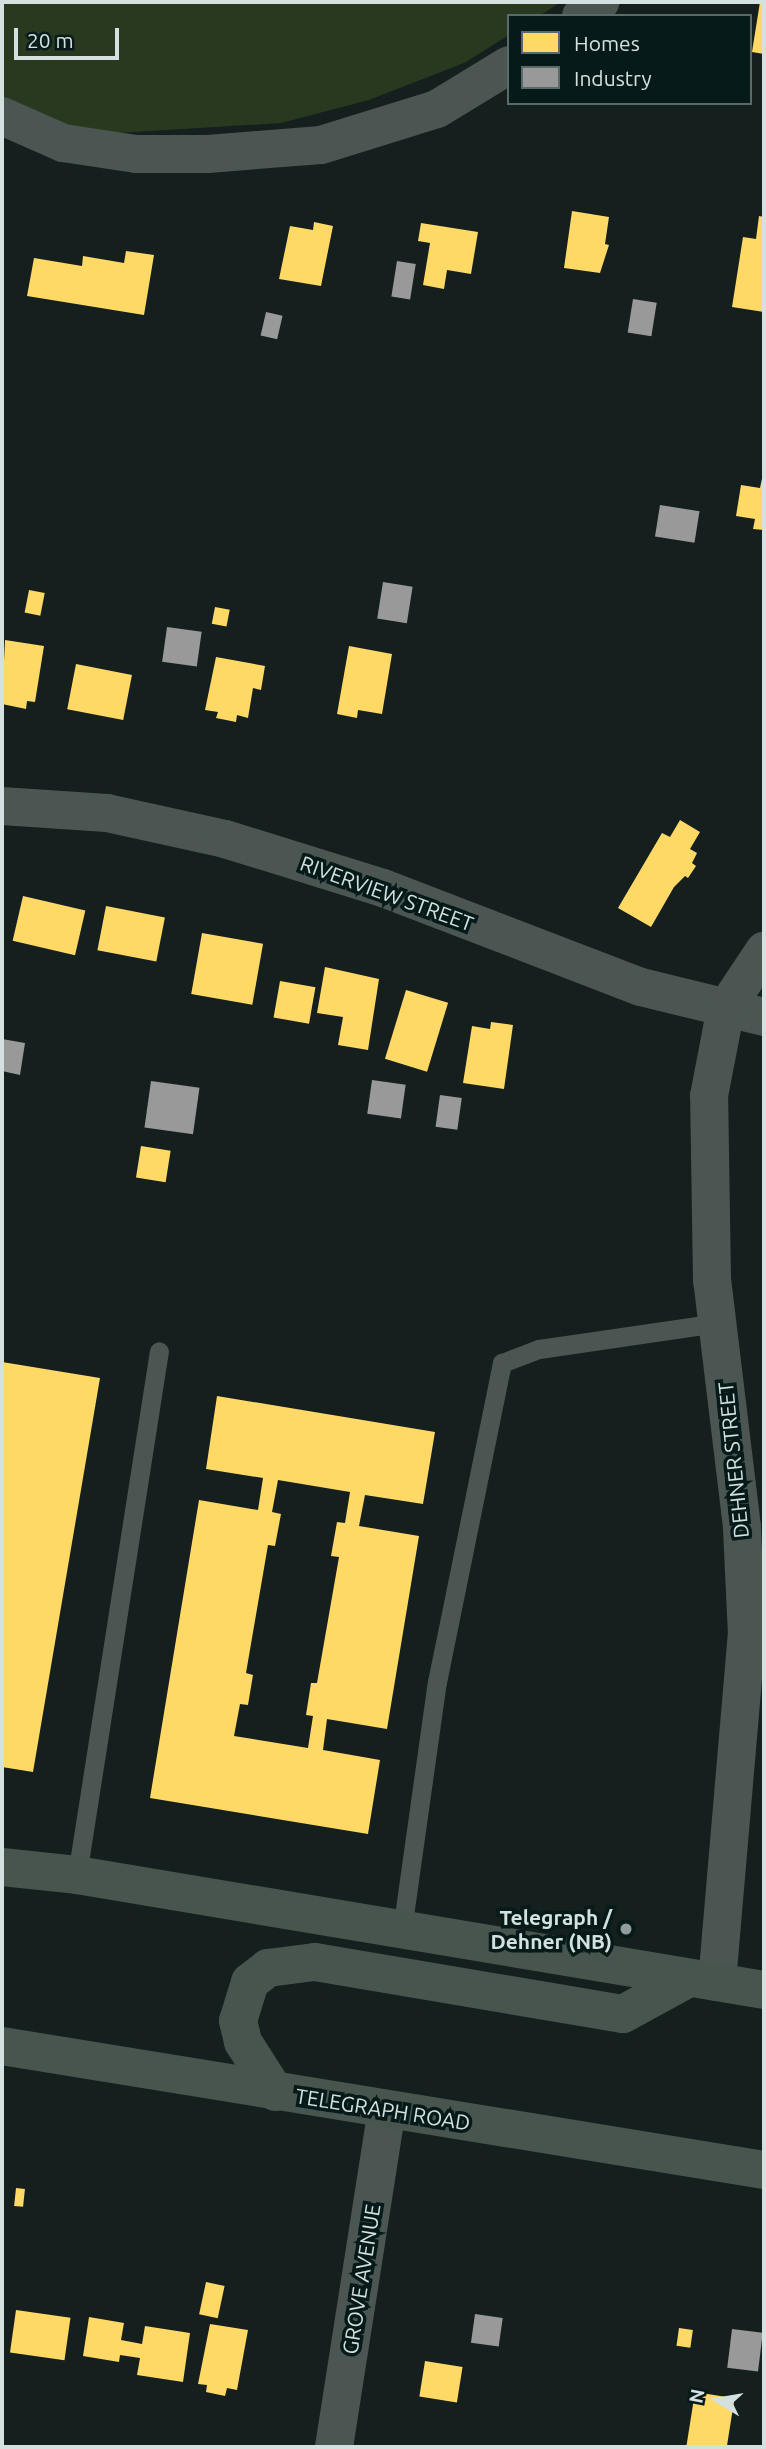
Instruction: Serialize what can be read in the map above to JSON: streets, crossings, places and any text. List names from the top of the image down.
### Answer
{
  "streets": {
    "main road": ["TELEGRAPH ROAD"],
    "street": ["RIVERVIEW STREET", "DEHNER STREET", "GROVE AVENUE"]
  },
  "crossings": [
    ["RIVERVIEW STREET", "DEHNER STREET"],
    ["TELEGRAPH ROAD", "GROVE AVENUE"]
  ],
  "places": ["Telegraph / Dehner (NB)"],
  "legend": ["Homes", "Industry"],
  "scale_bar": "20 m",
  "north": "left"
}
